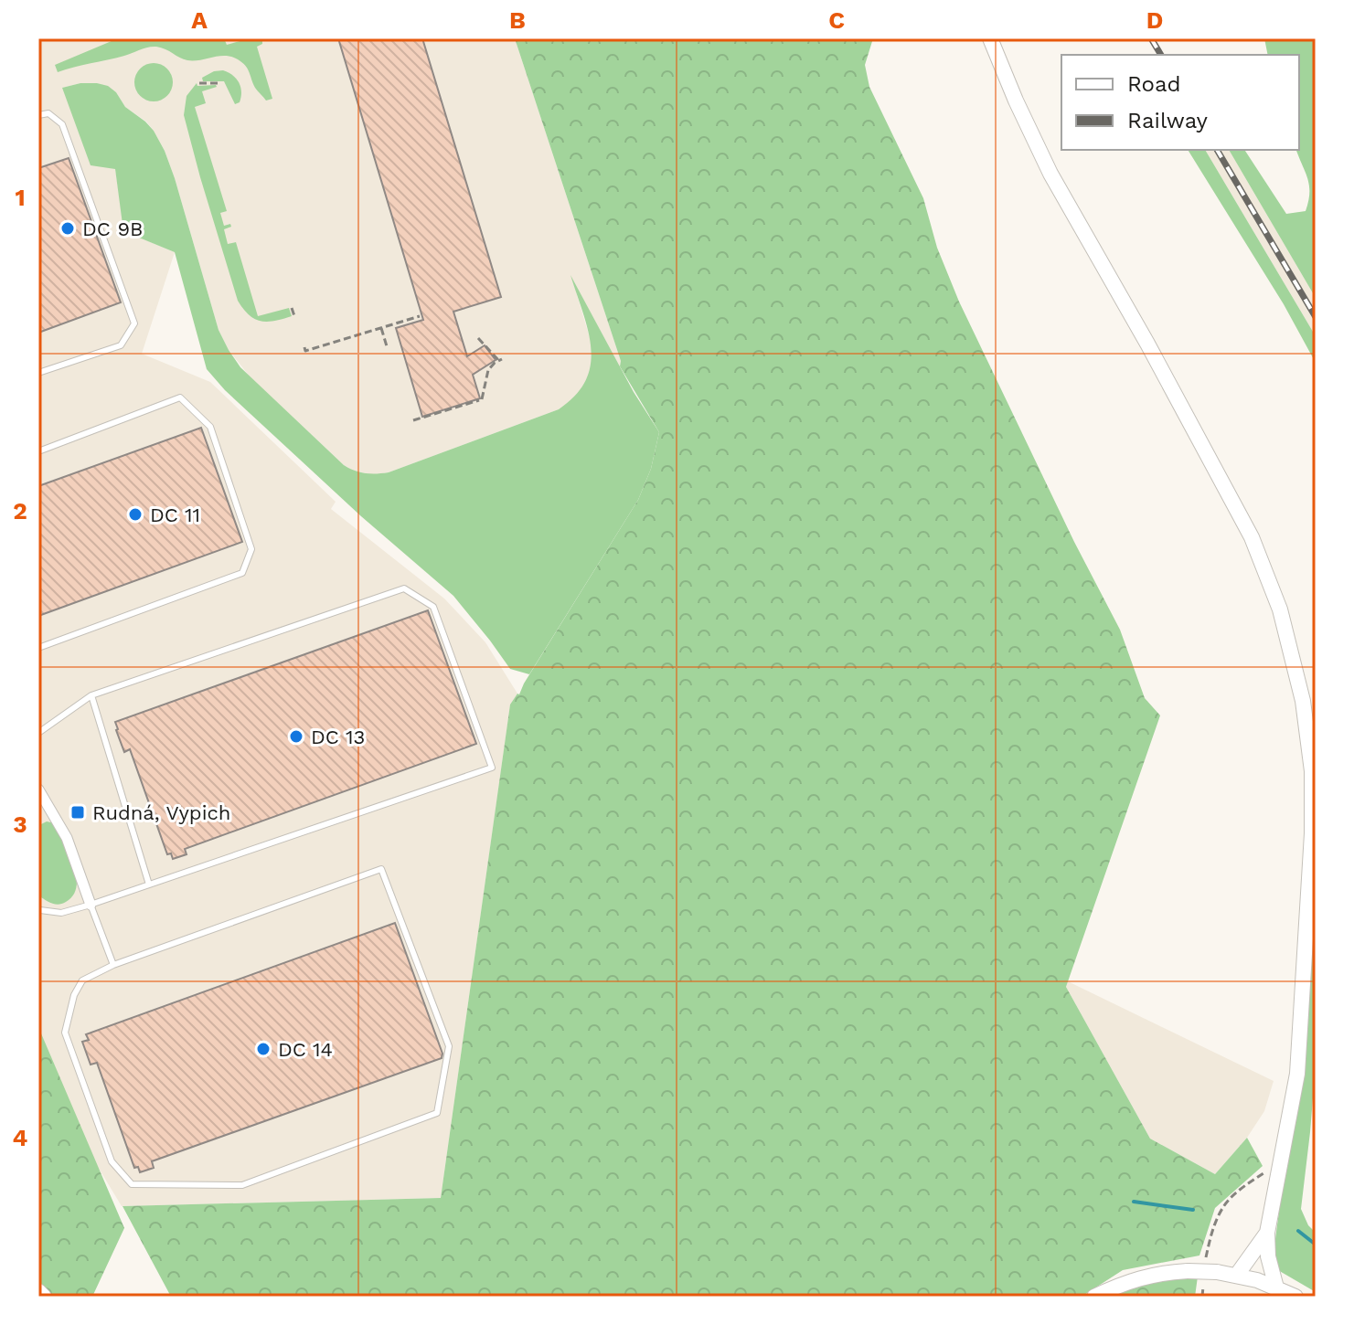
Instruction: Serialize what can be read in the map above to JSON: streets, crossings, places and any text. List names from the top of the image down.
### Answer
{
  "places": {
    "other": [
      "DC 9B",
      "DC 11",
      "DC 13",
      "DC 14"
    ],
    "transit": ["Rudná, Vypich"]
  },
  "legend": ["Road", "Railway"],
  "grid": {
    "columns": [
      "A",
      "B",
      "C",
      "D"
    ],
    "rows": [
      "1",
      "2",
      "3",
      "4"
    ]
  }
}
